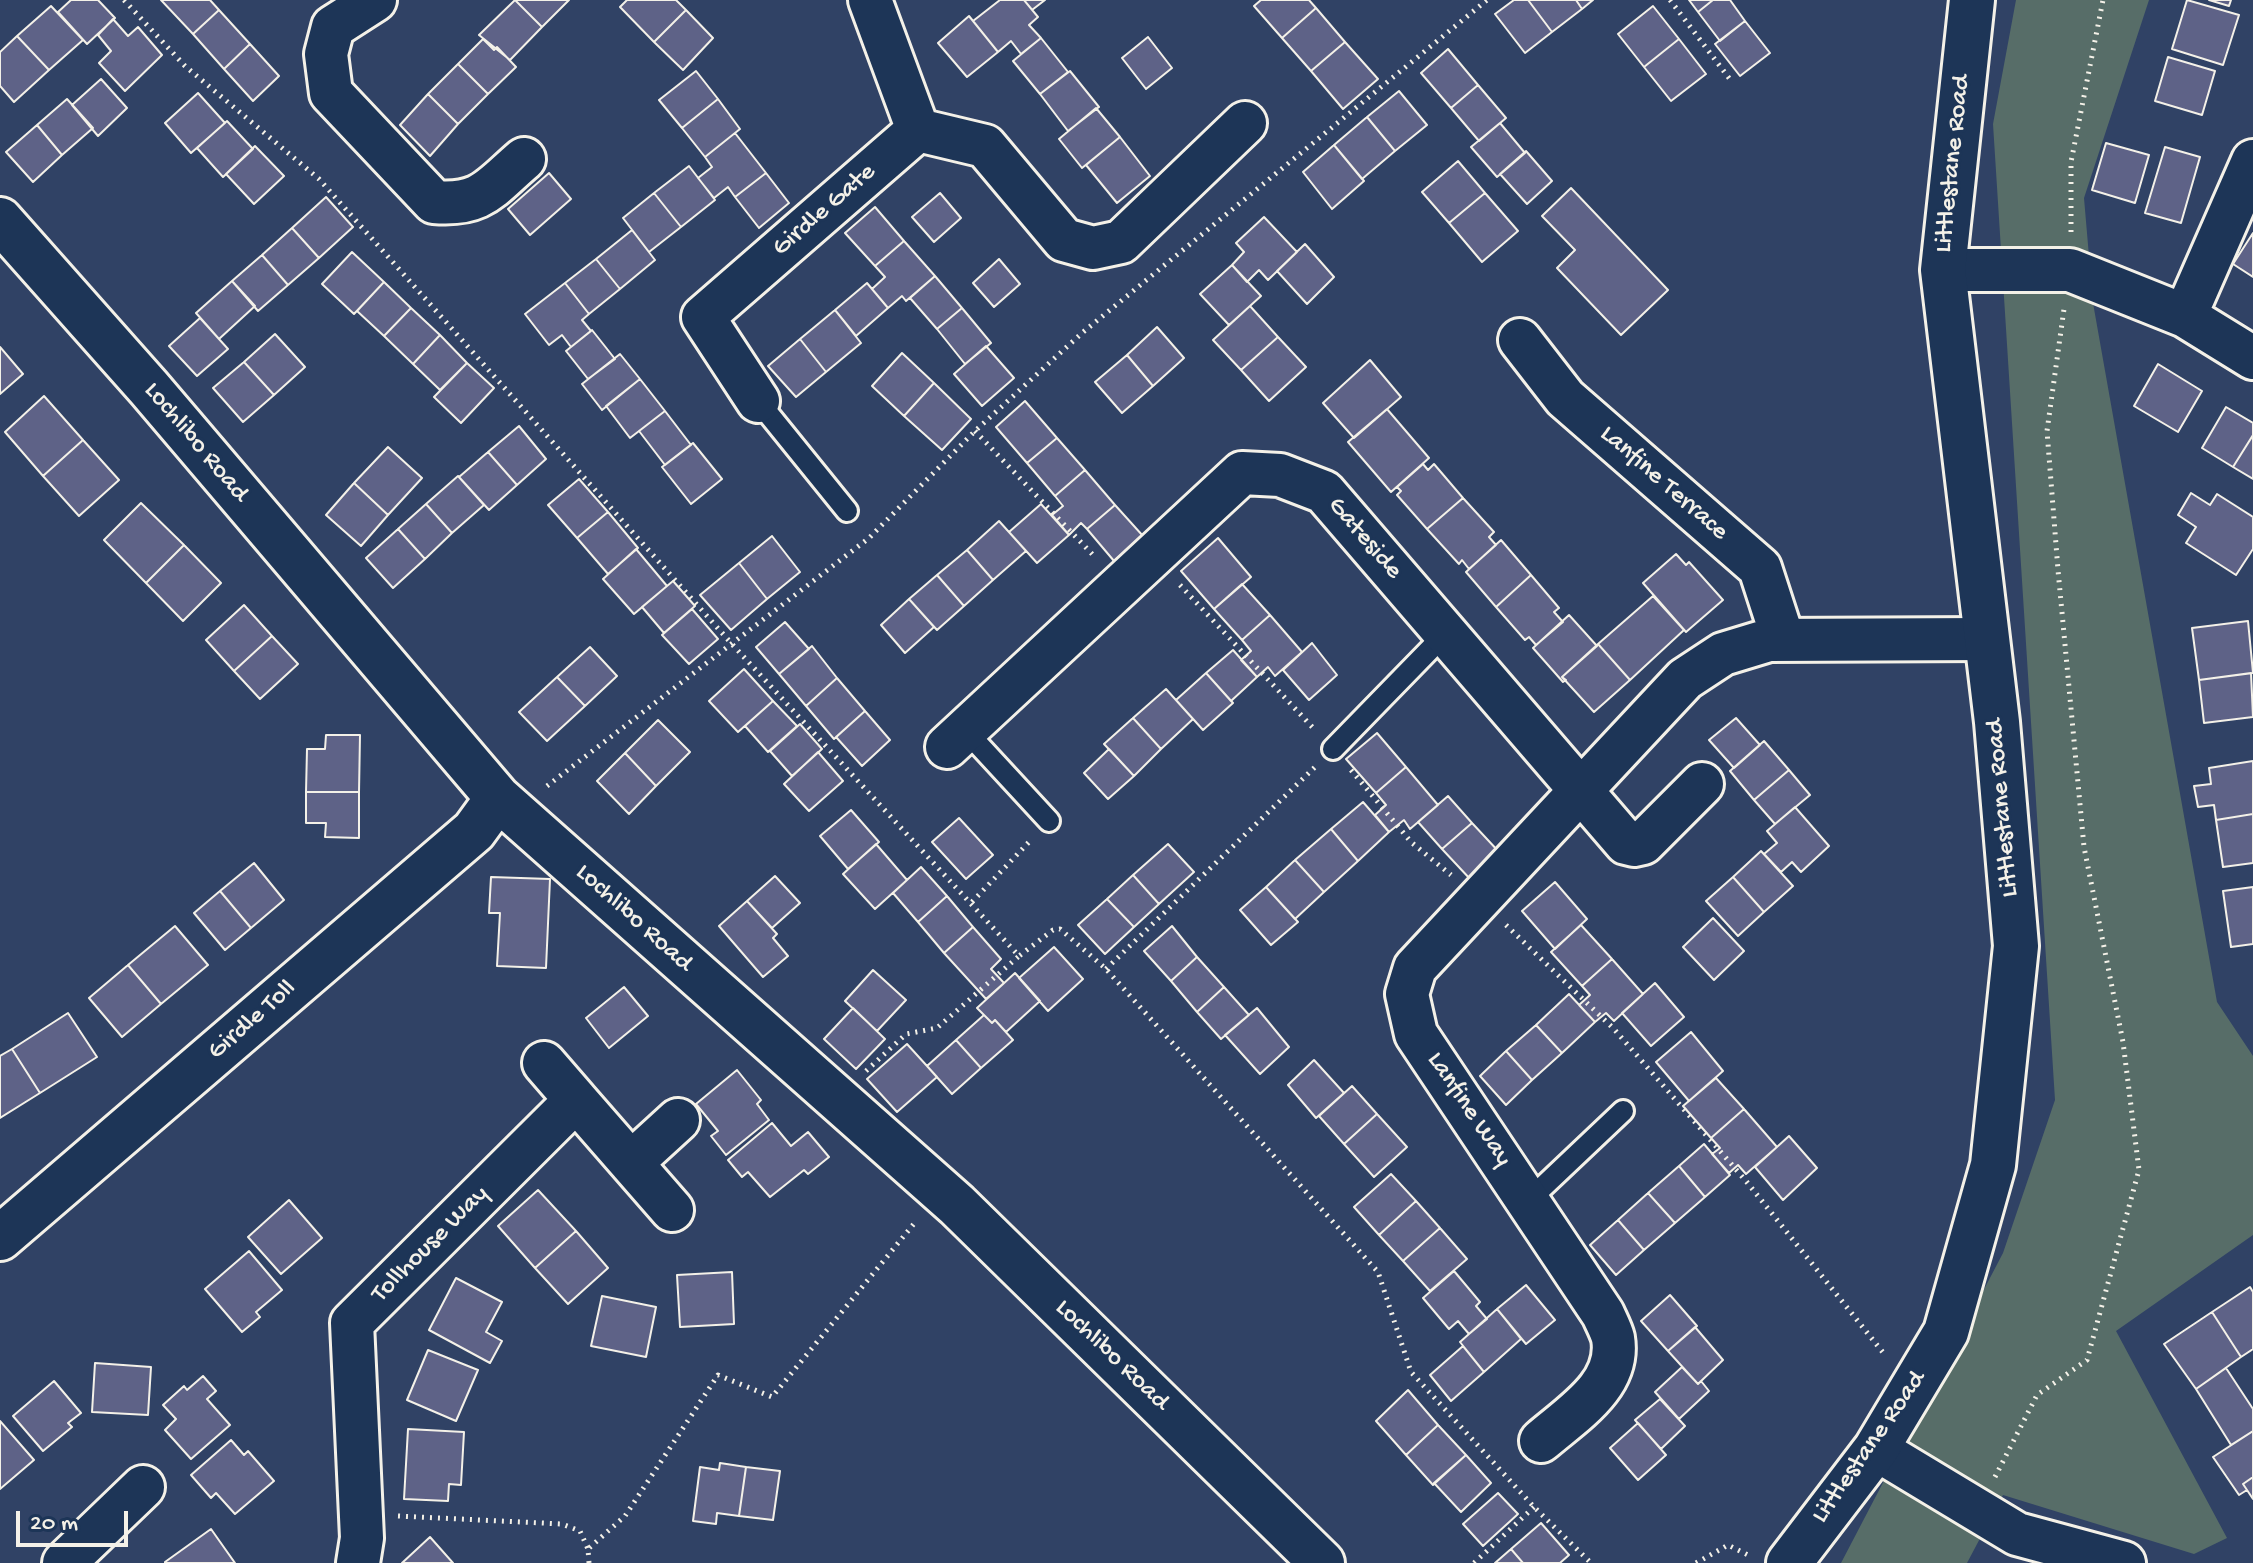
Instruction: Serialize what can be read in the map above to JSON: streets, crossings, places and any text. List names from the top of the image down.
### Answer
{
  "streets": {
    "street": [
      "Littlestane Road",
      "Girdle Gate",
      "Lochlibo Road",
      "Lanfine Terrace",
      "Gateside",
      "Girdle Toll",
      "Lanfine Way",
      "Tollhouse Way"
    ]
  },
  "crossings": [
    ["Littlestane Road", "Lanfine Way"],
    ["Lochlibo Road", "Girdle Toll"],
    ["Lanfine Terrace", "Lanfine Way"],
    ["Gateside", "Lanfine Way"]
  ],
  "scale_bar": "20 m"
}
